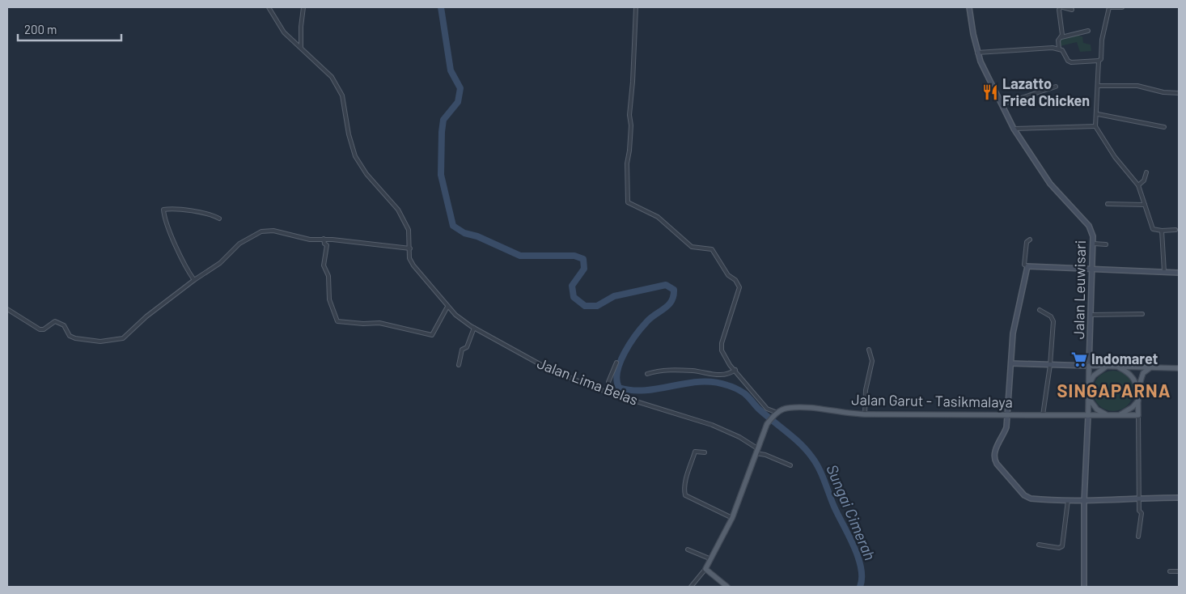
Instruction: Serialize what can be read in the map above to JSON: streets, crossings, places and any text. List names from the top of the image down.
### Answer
{
  "streets": {
    "main road": ["Jalan Leuwisari", "Jalan Garut - Tasikmalaya"],
    "street": ["Jalan Lima Belas"]
  },
  "districts": ["SINGAPARNA"],
  "water": ["Sungai Cimerah"],
  "places": {
    "restaurant": ["Lazatto Fried Chicken"],
    "supermarket": ["Indomaret"]
  },
  "scale_bar": "200 m"
}
